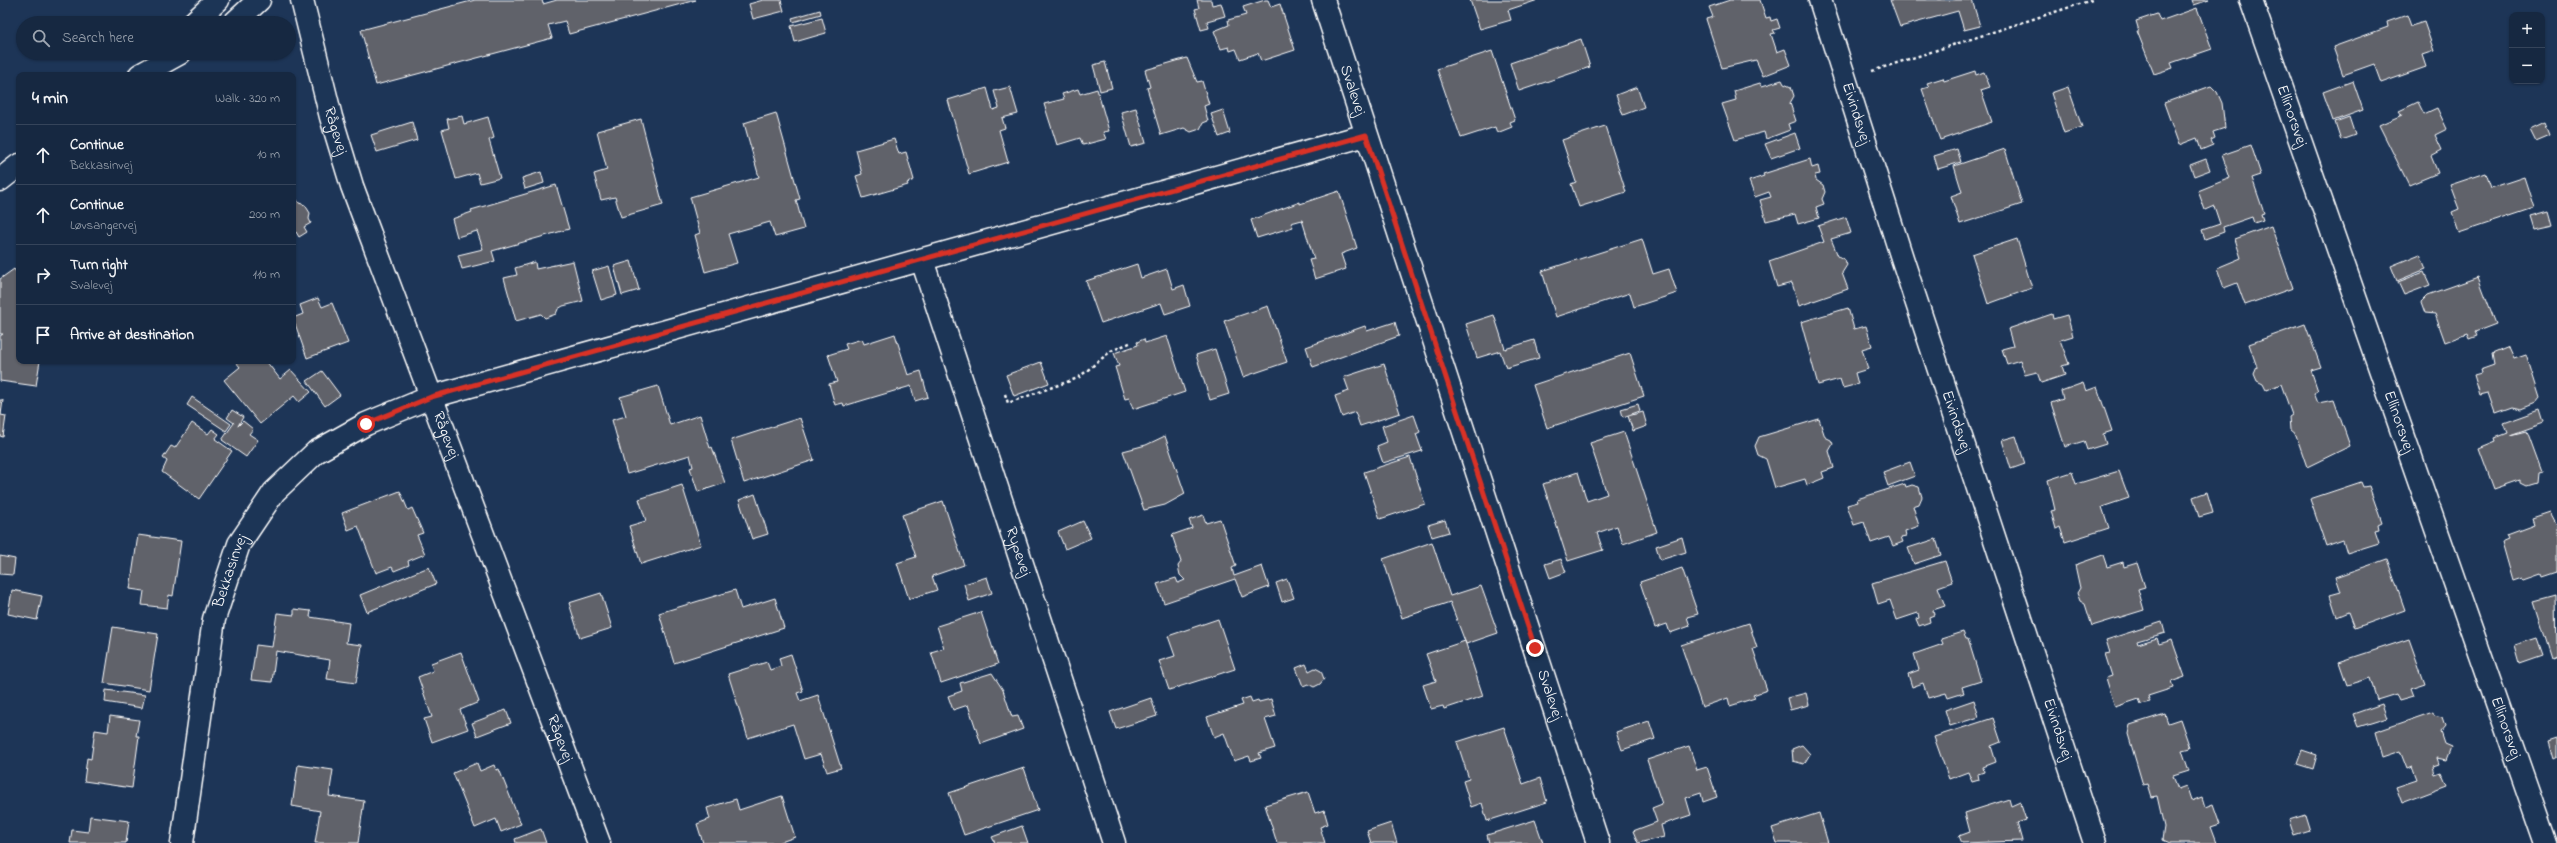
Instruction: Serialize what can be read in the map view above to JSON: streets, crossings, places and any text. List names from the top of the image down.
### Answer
{
  "streets": {
    "street": [
      "Svalevej",
      "Eivindsvej",
      "Ellinorsvej",
      "Rågevej",
      "Rypevej",
      "Bekkasinvej"
    ]
  },
  "crossings": [
    ["Svalevej", "Bekkasinvej"],
    ["Rågevej", "Bekkasinvej"],
    ["Rypevej", "Bekkasinvej"]
  ],
  "page": {
    "map_buttons": ["+", "−"],
    "search": "Search here",
    "heading": ["4 min", "Walk · 320 m"],
    "list": [
      ["Continue", "Bekkasinvej", "10 m"],
      ["Continue", "Løvsangervej", "200 m"],
      ["Turn right", "Svalevej", "110 m"],
      "Arrive at destination"
    ]
  }
}
